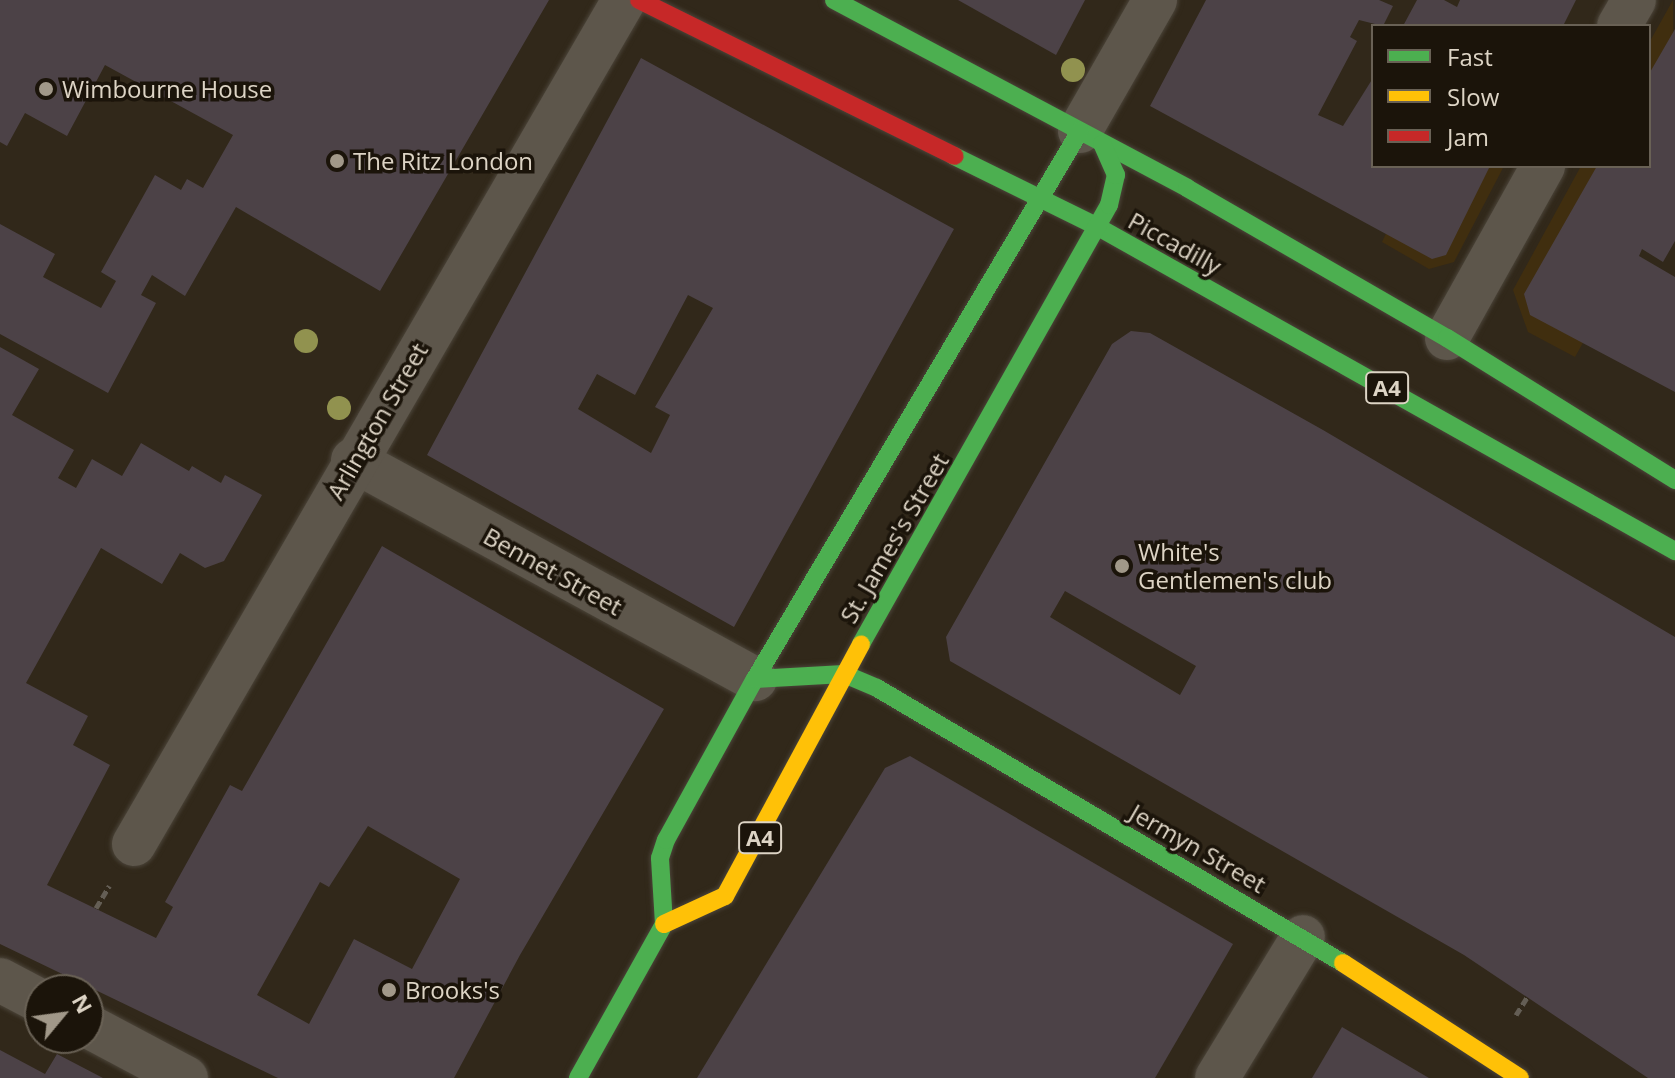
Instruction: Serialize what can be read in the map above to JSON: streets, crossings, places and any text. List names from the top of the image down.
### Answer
{
  "streets": {
    "main road": [
      "Piccadilly",
      "A4",
      "St. James's Street",
      "Jermyn Street"
    ],
    "street": ["Arlington Street", "Bennet Street"]
  },
  "crossings": [
    ["Piccadilly", "St. James's Street"],
    ["Arlington Street", "Bennet Street"],
    ["St. James's Street", "Bennet Street"],
    ["St. James's Street", "Jermyn Street"]
  ],
  "places": [
    "Wimbourne House",
    "The Ritz London",
    "White's Gentlemen's club",
    "Brooks's"
  ],
  "legend": ["Fast", "Slow", "Jam"],
  "north": "top right"
}
